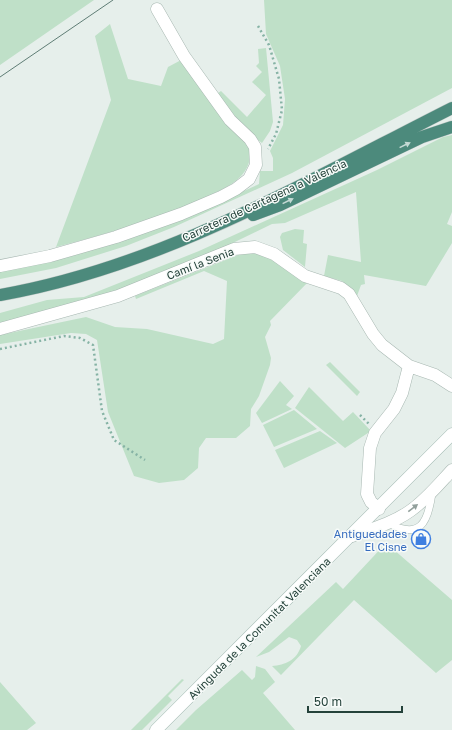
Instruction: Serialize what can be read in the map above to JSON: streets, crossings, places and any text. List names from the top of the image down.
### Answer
{
  "streets": {
    "highway": ["Carretera de Cartagena a Valencia"],
    "street": ["Camí la Senia", "Avinguda de la Comunitat Valenciana"]
  },
  "places": {
    "shop": ["Antiguedades El Cisne"]
  },
  "scale_bar": "50 m"
}
